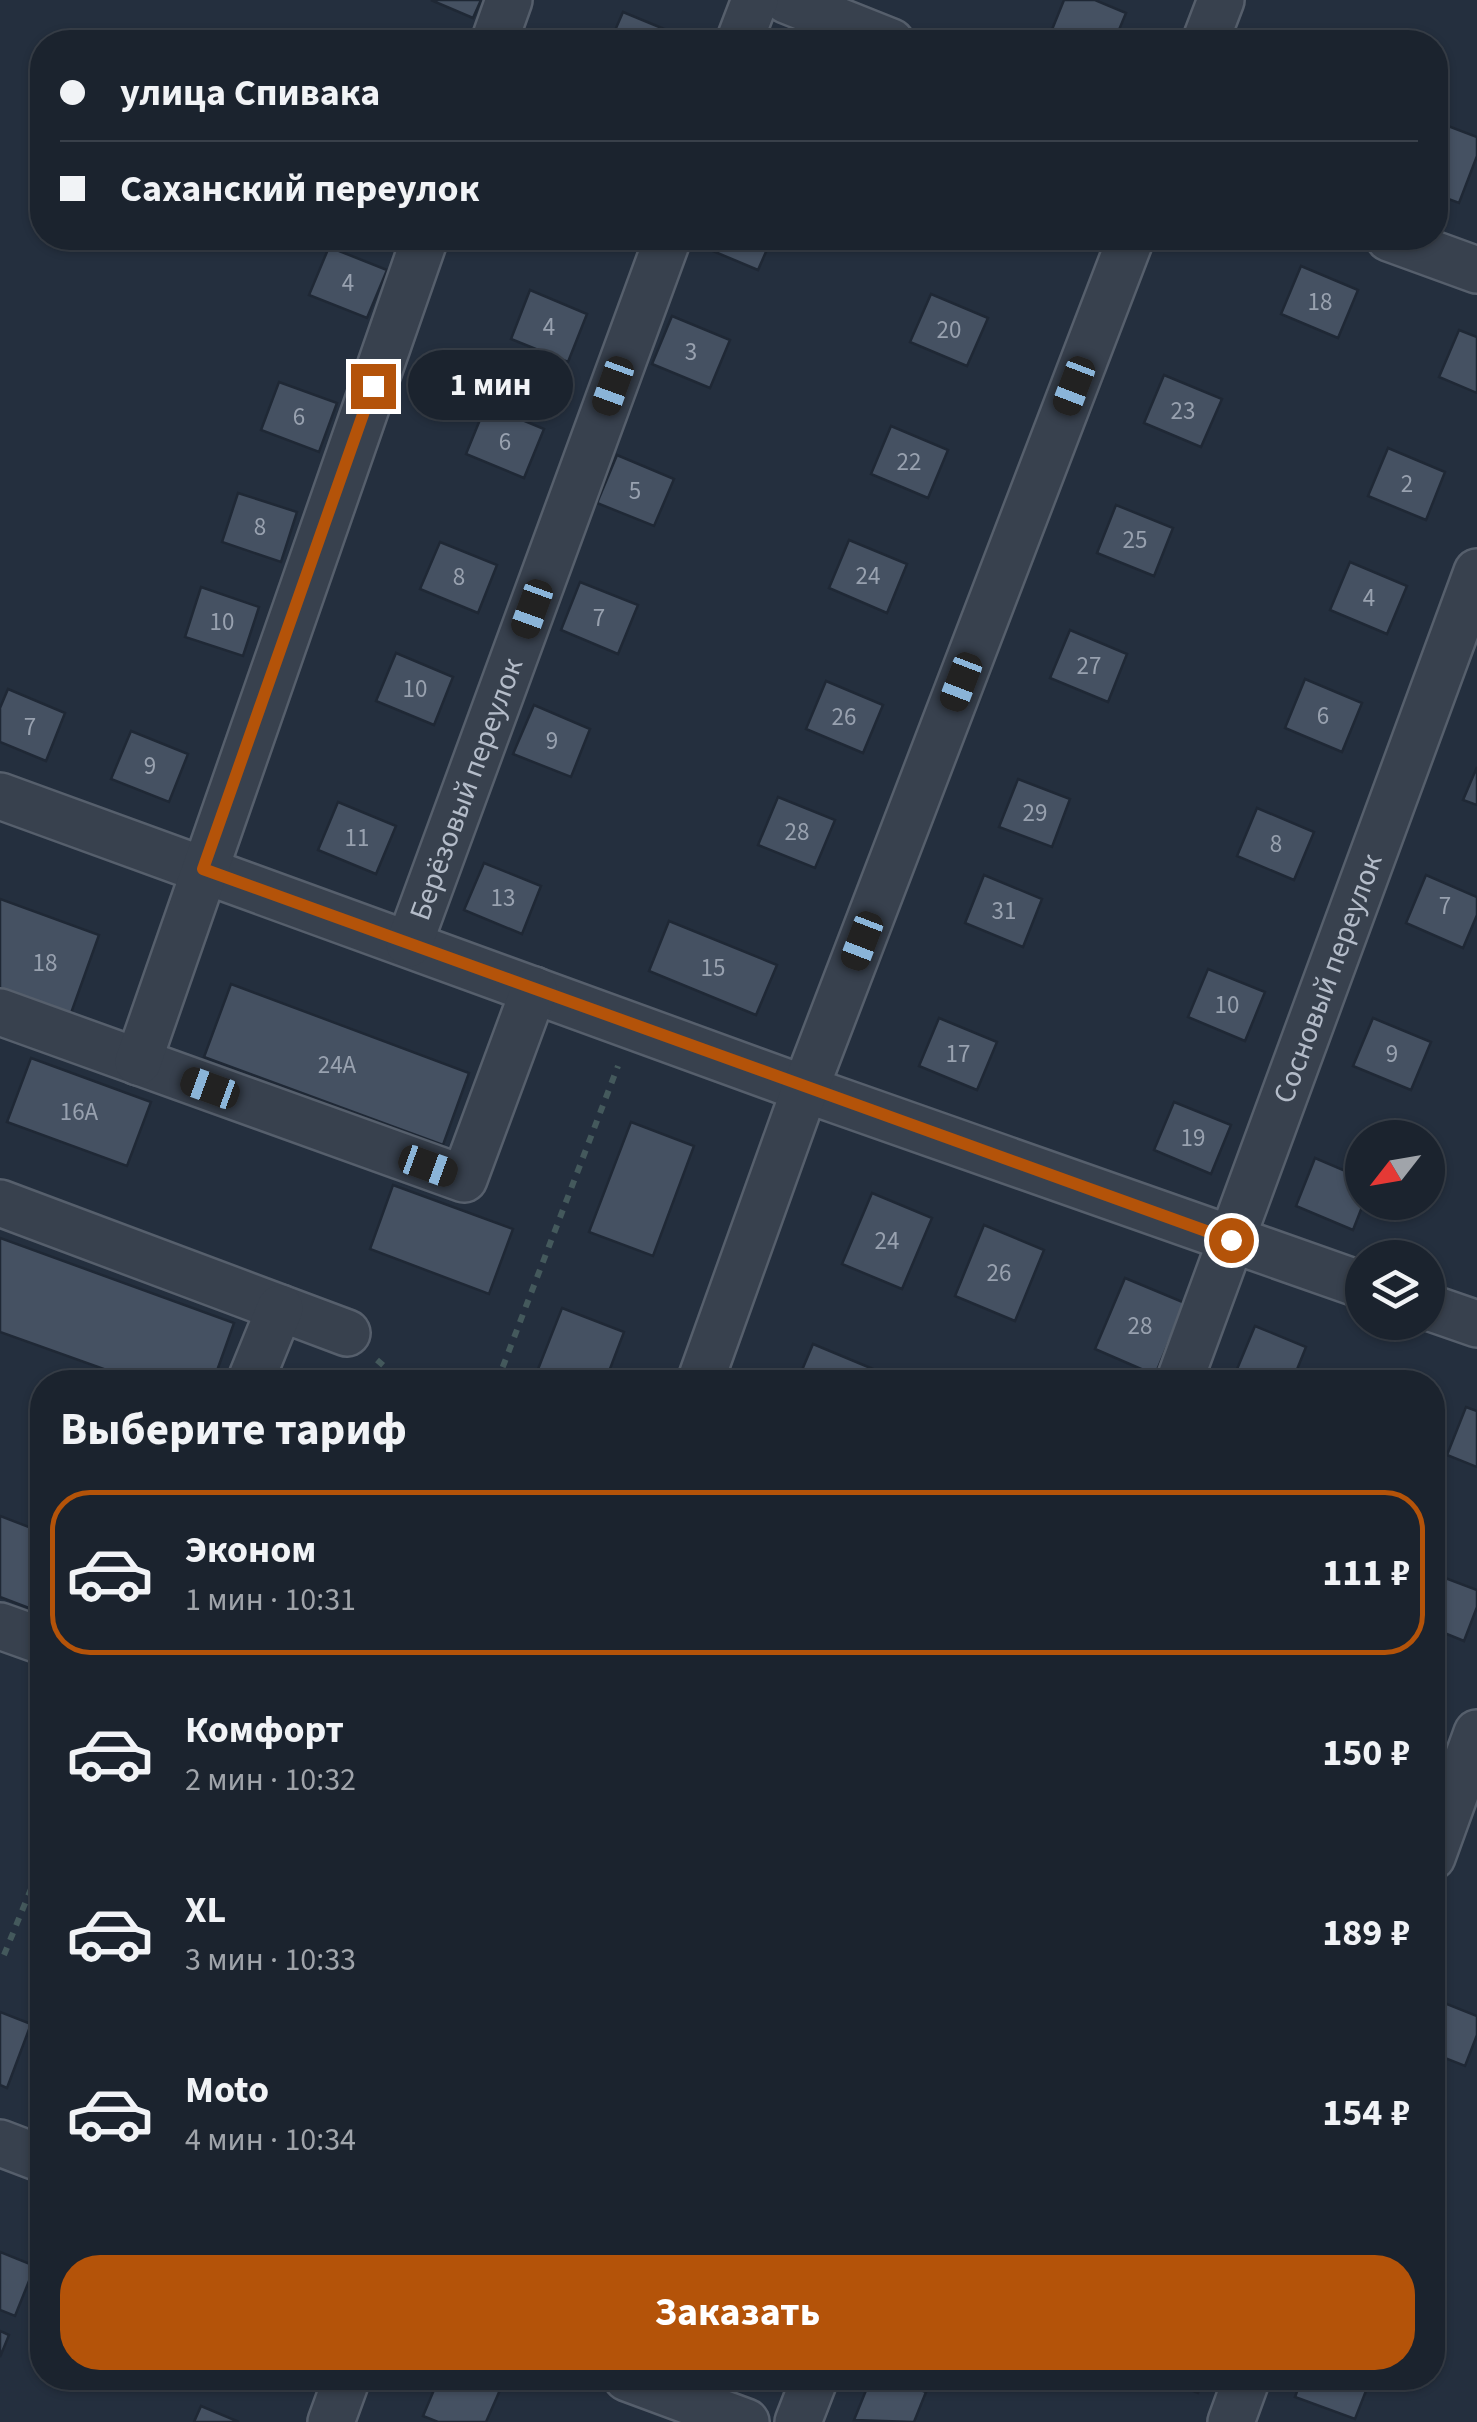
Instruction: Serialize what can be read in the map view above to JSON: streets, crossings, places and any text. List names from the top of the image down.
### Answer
{
  "streets": {
    "street": ["Берёзовый переулок", "Сосновый переулок"]
  },
  "house_numbers": [
    "4",
    "18",
    "4",
    "20",
    "3",
    "23",
    "6",
    "6",
    "22",
    "2",
    "5",
    "8",
    "25",
    "24",
    "8",
    "4",
    "7",
    "10",
    "27",
    "10",
    "6",
    "26",
    "7",
    "9",
    "9",
    "29",
    "28",
    "11",
    "8",
    "13",
    "7",
    "31",
    "18",
    "15",
    "10",
    "17",
    "9",
    "24А",
    "16А",
    "19",
    "24",
    "26",
    "28"
  ],
  "north": "bottom left",
  "page": {
    "banner": ["улица Спивака", "Саханский переулок"],
    "bubble": "1 мин",
    "heading": "Выберите тариф",
    "list": [
      {
        "name": "Эконом",
        "note": "1 мин · 10:31",
        "value": "111 ₽"
      },
      {
        "name": "Комфорт",
        "note": "2 мин · 10:32",
        "value": "150 ₽"
      },
      {
        "name": "XL",
        "note": "3 мин · 10:33",
        "value": "189 ₽"
      },
      {
        "name": "Moto",
        "note": "4 мин · 10:34",
        "value": "154 ₽"
      }
    ],
    "buttons": "Заказать"
  }
}
